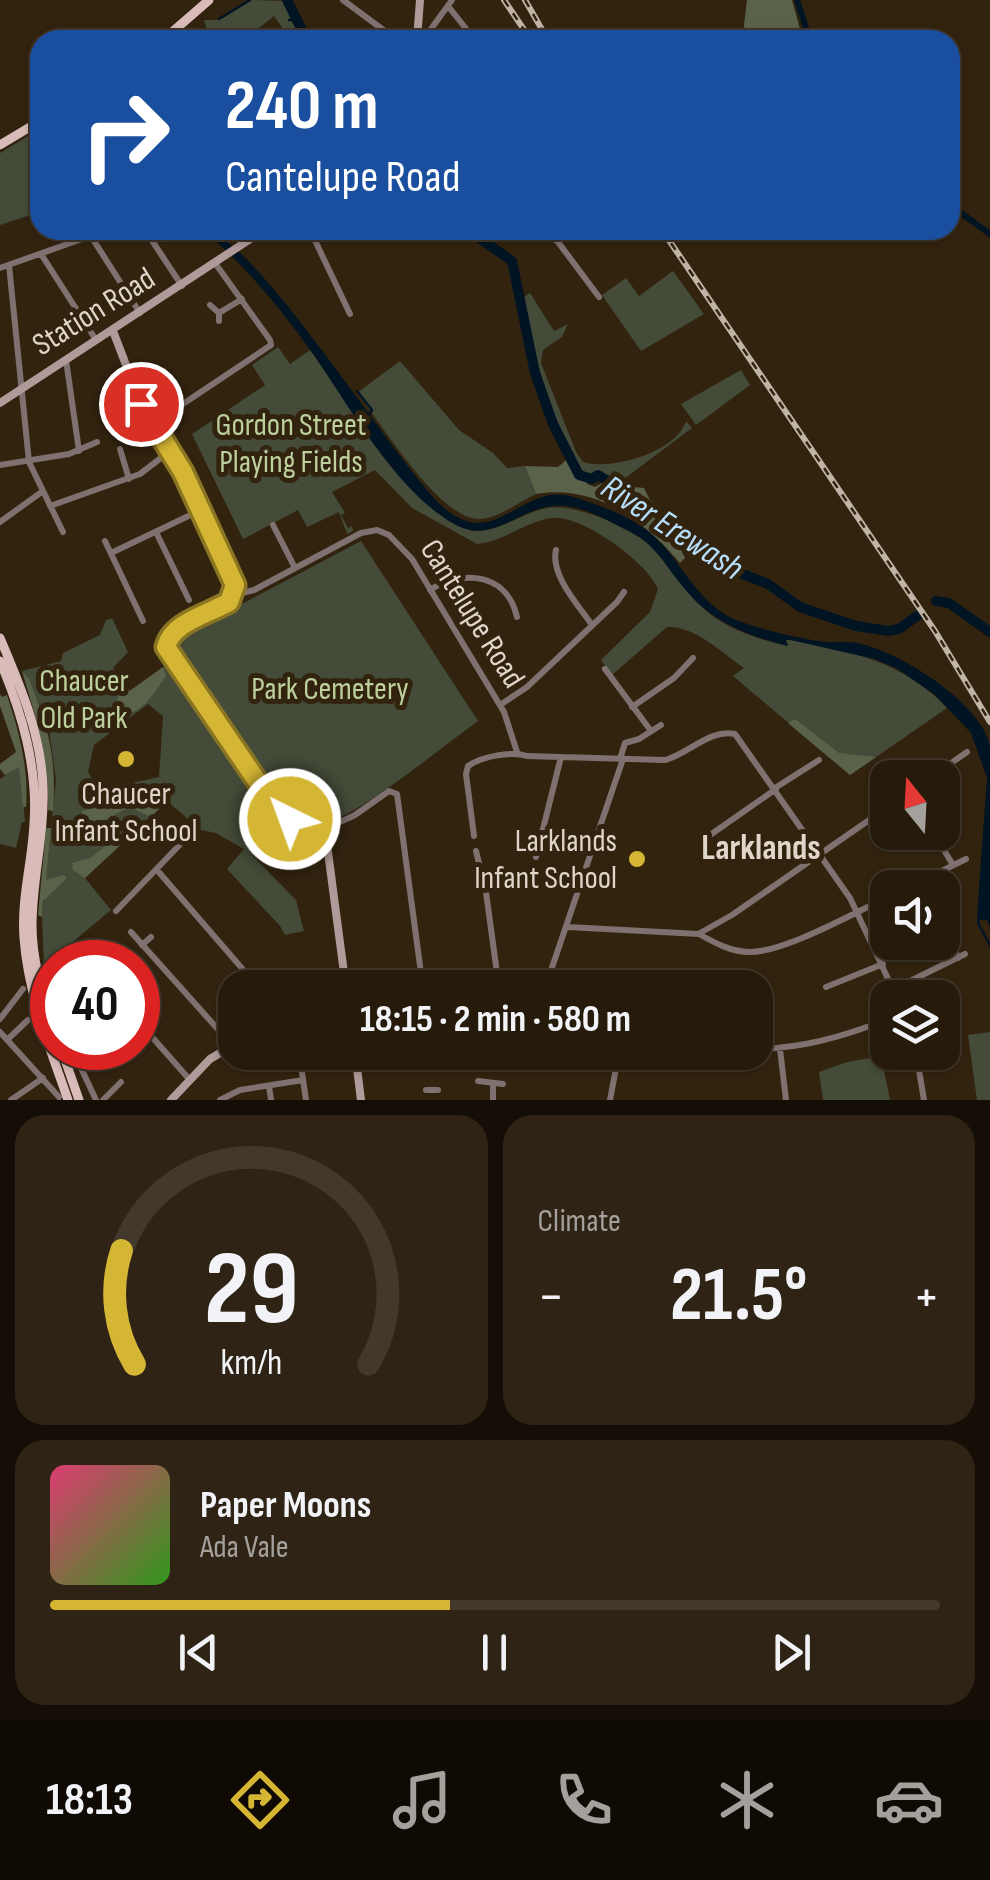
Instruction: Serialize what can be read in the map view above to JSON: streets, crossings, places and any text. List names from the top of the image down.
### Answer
{
  "streets": {
    "street": ["Station Road", "Cantelupe Road"]
  },
  "districts": ["Larklands"],
  "water": ["River Erewash"],
  "parks": ["Gordon Street Playing Fields", "Chaucer Old Park", "Park Cemetery"],
  "places": ["Chaucer Infant School", "Larklands Infant School"],
  "north": "top",
  "page": {
    "turn": ["240 m", "Cantelupe Road"],
    "limit": "40",
    "trip": "18:15 · 2 min · 580 m",
    "tile": "Climate",
    "heat": ["−", "21.5°", "+"],
    "song": ["Paper Moons", "Ada Vale"],
    "tabs": "18:13",
    "gauge": ["29", "km/h"]
  }
}
